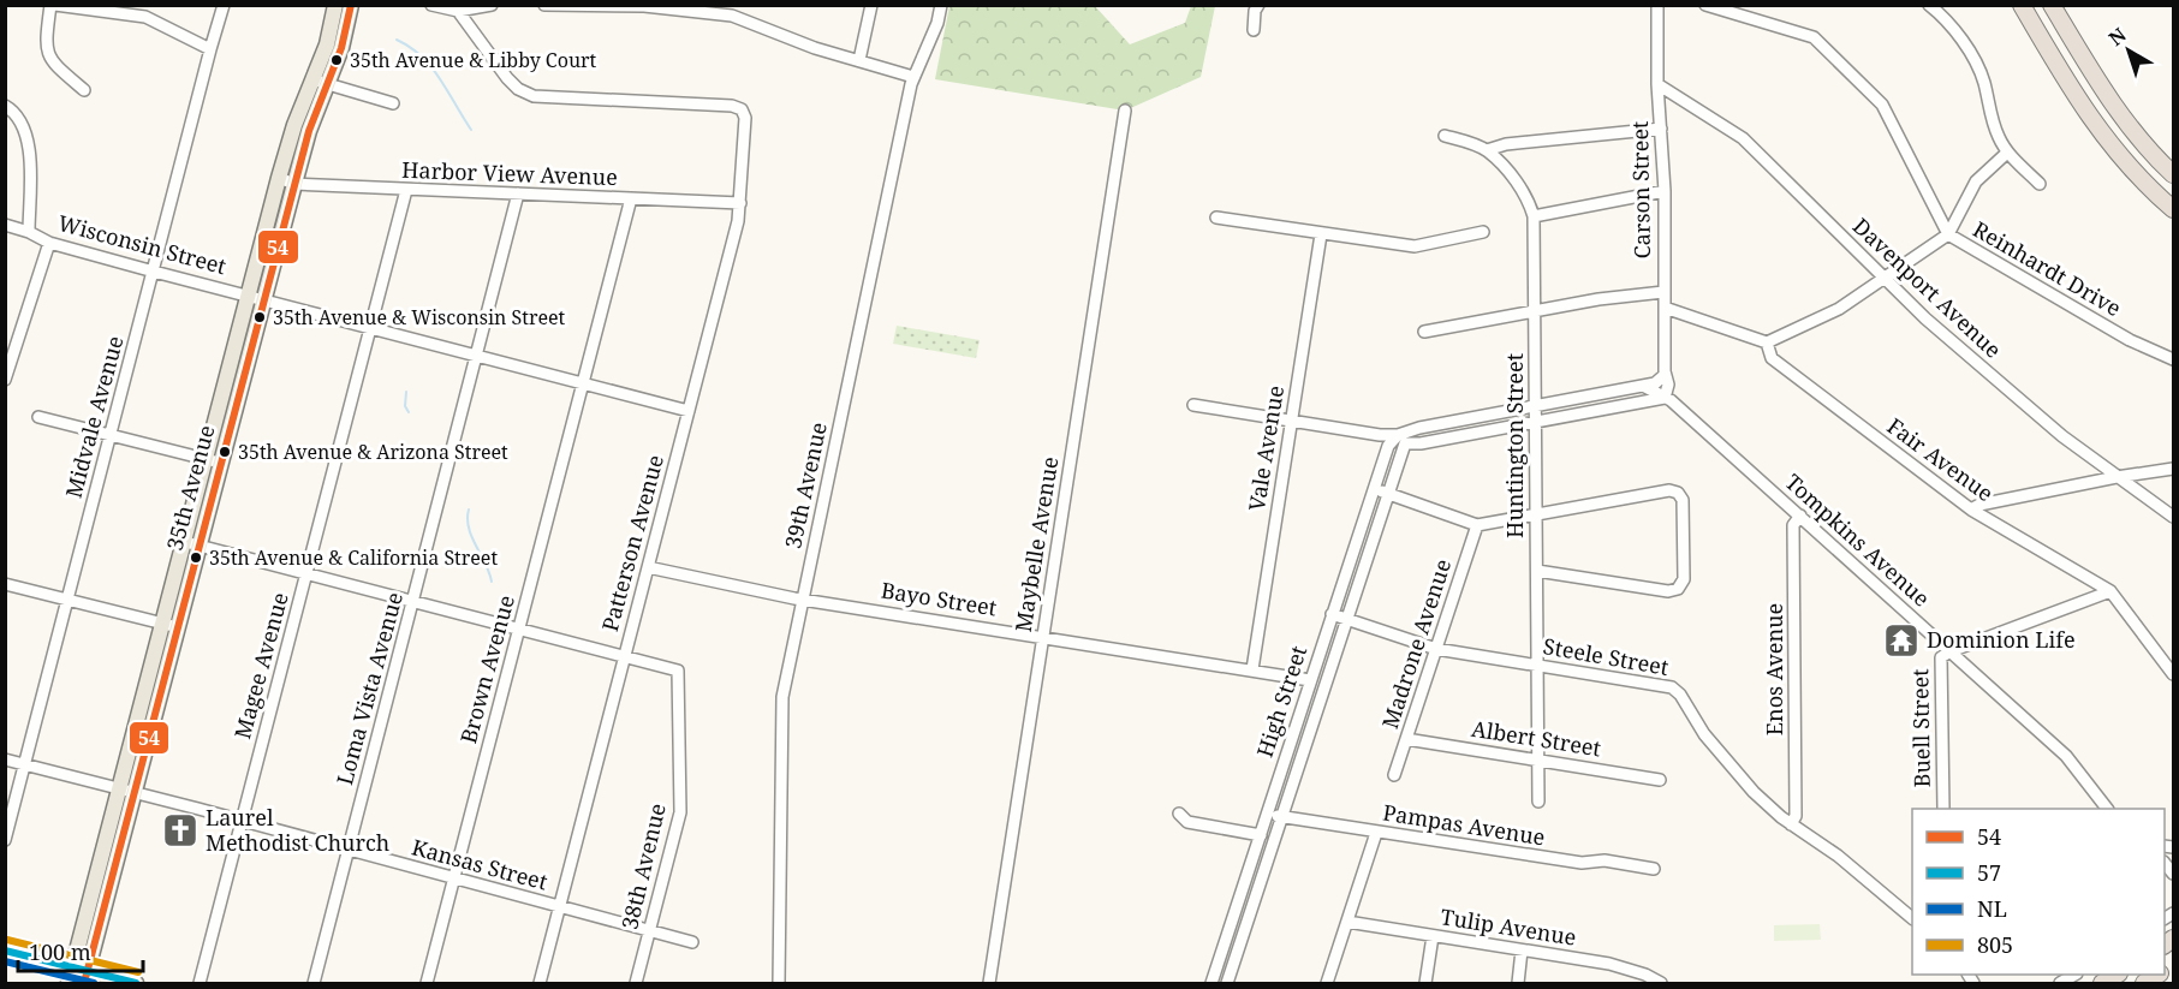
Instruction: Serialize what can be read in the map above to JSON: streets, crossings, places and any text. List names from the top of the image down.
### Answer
{
  "streets": {
    "main road": ["35th Avenue"],
    "street": [
      "Harbor View Avenue",
      "Carson Street",
      "Wisconsin Street",
      "Reinhardt Drive",
      "Davenport Avenue",
      "Midvale Avenue",
      "Huntington Street",
      "Vale Avenue",
      "Fair Avenue",
      "39th Avenue",
      "Tompkins Avenue",
      "Patterson Avenue",
      "Maybelle Avenue",
      "Bayo Street",
      "Madrone Avenue",
      "Steele Street",
      "Magee Avenue",
      "Brown Avenue",
      "Enos Avenue",
      "Loma Vista Avenue",
      "High Street",
      "Buell Street",
      "Albert Street",
      "Pampas Avenue",
      "Kansas Street",
      "38th Avenue",
      "Tulip Avenue"
    ]
  },
  "crossings": [
    ["Harbor View Avenue", "35th Avenue"],
    ["Harbor View Avenue", "Patterson Avenue"],
    ["Harbor View Avenue", "Magee Avenue"],
    ["Harbor View Avenue", "Brown Avenue"],
    ["Harbor View Avenue", "Loma Vista Avenue"],
    ["Carson Street", "Davenport Avenue"],
    ["Wisconsin Street", "Midvale Avenue"],
    ["Wisconsin Street", "35th Avenue"],
    ["Wisconsin Street", "Patterson Avenue"],
    ["Wisconsin Street", "Magee Avenue"],
    ["Wisconsin Street", "Brown Avenue"],
    ["Wisconsin Street", "Loma Vista Avenue"],
    ["Midvale Avenue", "Kansas Street"],
    ["Huntington Street", "Steele Street"],
    ["Huntington Street", "Albert Street"],
    ["Vale Avenue", "Bayo Street"],
    ["39th Avenue", "Bayo Street"],
    ["35th Avenue", "Kansas Street"],
    ["Tompkins Avenue", "Enos Avenue"],
    ["Tompkins Avenue", "Buell Street"],
    ["Patterson Avenue", "Bayo Street"],
    ["Patterson Avenue", "Kansas Street"],
    ["Patterson Avenue", "38th Avenue"],
    ["Maybelle Avenue", "Bayo Street"],
    ["Bayo Street", "High Street"],
    ["Madrone Avenue", "Steele Street"],
    ["Madrone Avenue", "Albert Street"],
    ["Steele Street", "Enos Avenue"],
    ["Steele Street", "High Street"],
    ["Magee Avenue", "Kansas Street"],
    ["Brown Avenue", "Kansas Street"],
    ["Loma Vista Avenue", "Kansas Street"],
    ["High Street", "Pampas Avenue"],
    ["Kansas Street", "38th Avenue"]
  ],
  "places": {
    "other": [
      "35th Avenue & Libby Court",
      "35th Avenue & Wisconsin Street",
      "35th Avenue & Arizona Street",
      "35th Avenue & California Street"
    ],
    "temple": ["Dominion Life"],
    "church": ["Laurel Methodist Church"]
  },
  "lines": [
    "transit line 54",
    "transit line 805",
    "transit line 57",
    "transit line NL"
  ],
  "legend": [
    "54",
    "57",
    "NL",
    "805"
  ],
  "scale_bar": "100 m",
  "north": "top left"
}
